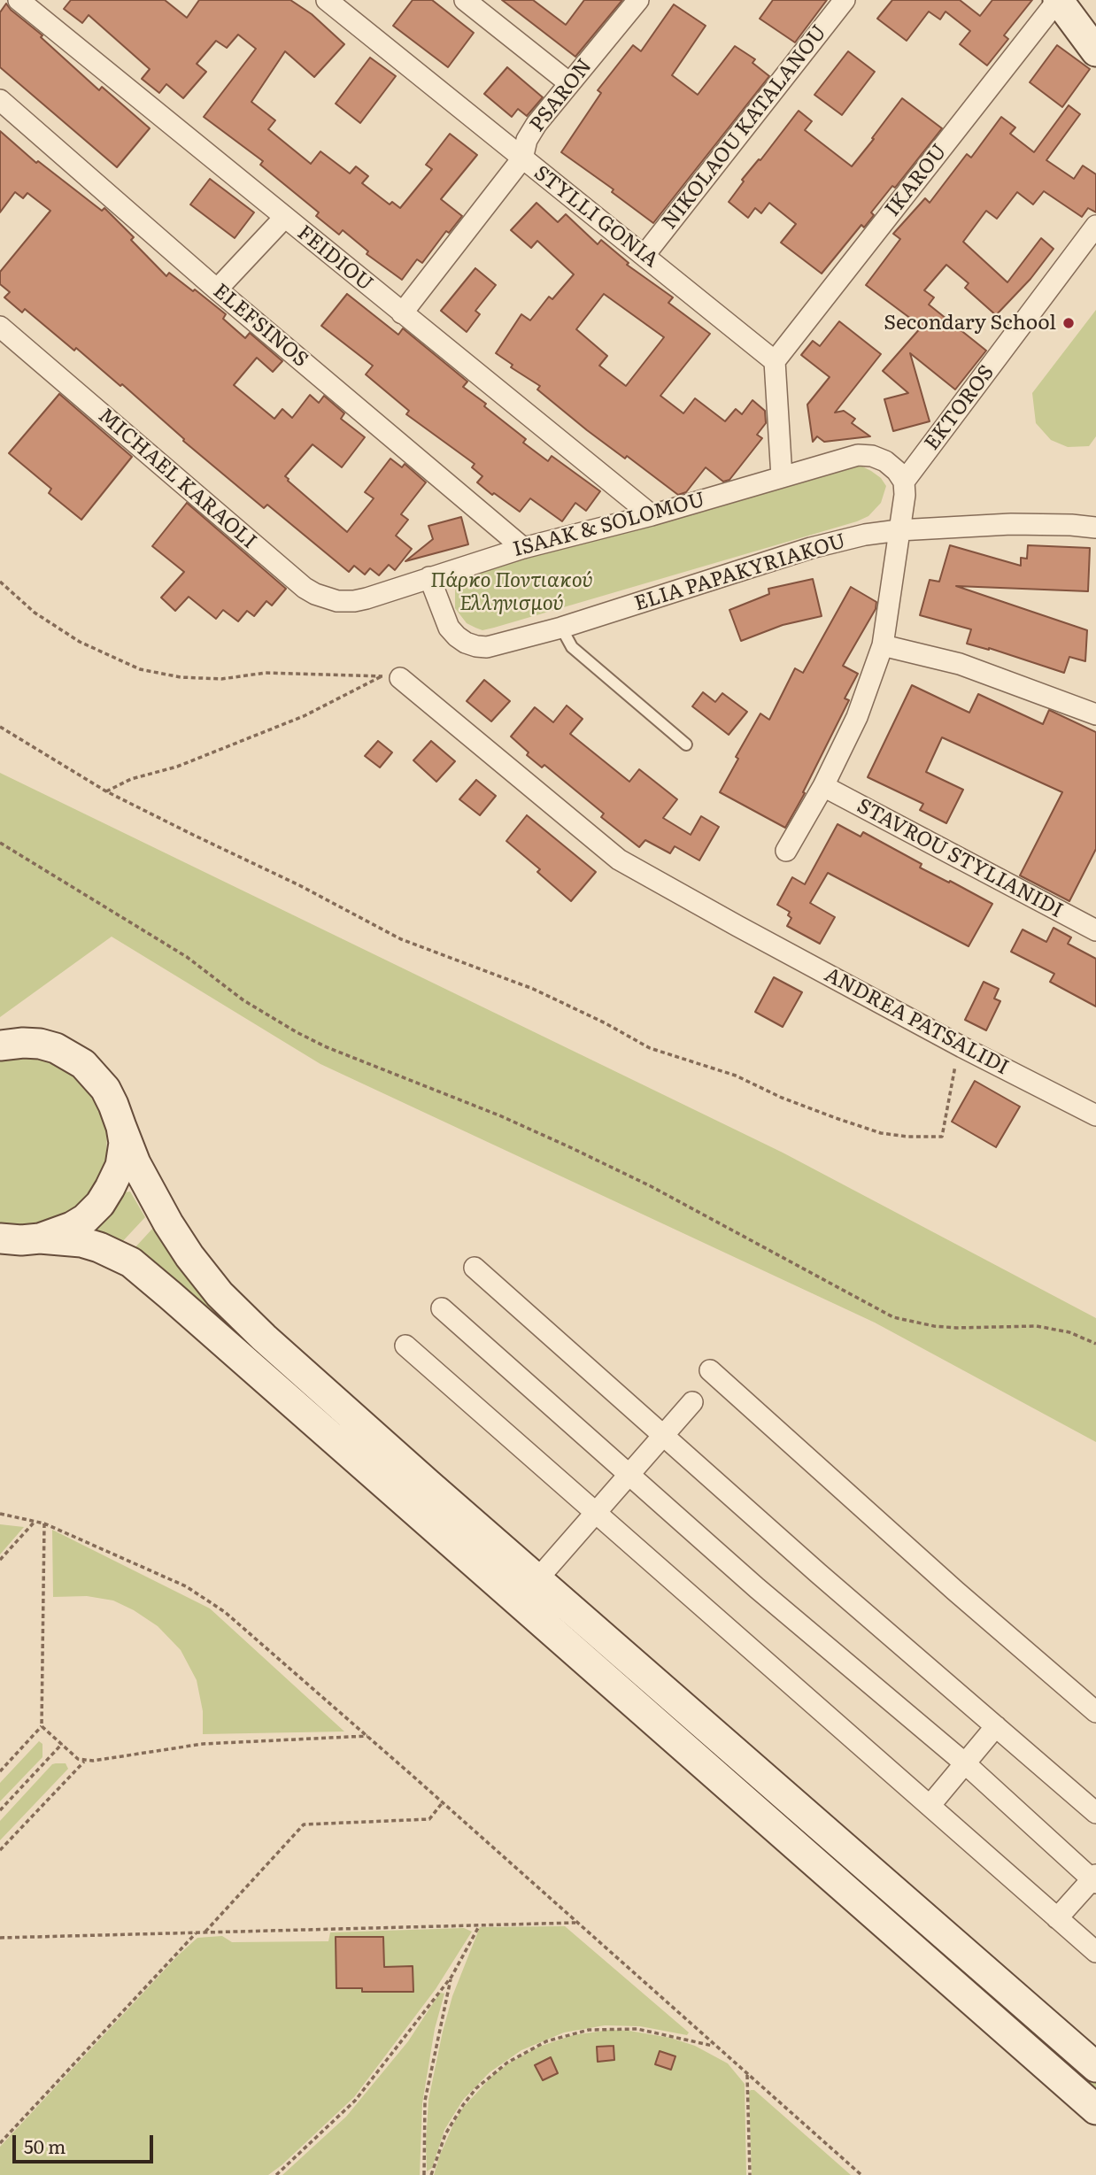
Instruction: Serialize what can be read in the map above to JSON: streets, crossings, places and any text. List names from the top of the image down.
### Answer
{
  "streets": {
    "street": [
      "PSARON",
      "NIKOLAOU KATALANOU",
      "IKAROU",
      "STYLLI GONIA",
      "FEIDIOU",
      "ELEFSINOS",
      "EKTOROS",
      "MICHAEL KARAOLI",
      "ISAAK & SOLOMOU",
      "ELIA PAPAKYRIAKOU",
      "STAVROU STYLIANIDI",
      "ANDREA PATSALIDI"
    ]
  },
  "crossings": [
    ["PSARON", "STYLLI GONIA"],
    ["PSARON", "FEIDIOU"],
    ["NIKOLAOU KATALANOU", "STYLLI GONIA"],
    ["IKAROU", "STYLLI GONIA"],
    ["FEIDIOU", "ISAAK & SOLOMOU"],
    ["ELEFSINOS", "ISAAK & SOLOMOU"],
    ["MICHAEL KARAOLI", "ISAAK & SOLOMOU"],
    ["ISAAK & SOLOMOU", "ELIA PAPAKYRIAKOU"]
  ],
  "parks": ["Πάρκο Ποντιακού Ελληνισμού"],
  "places": ["Secondary School"],
  "scale_bar": "50 m"
}
